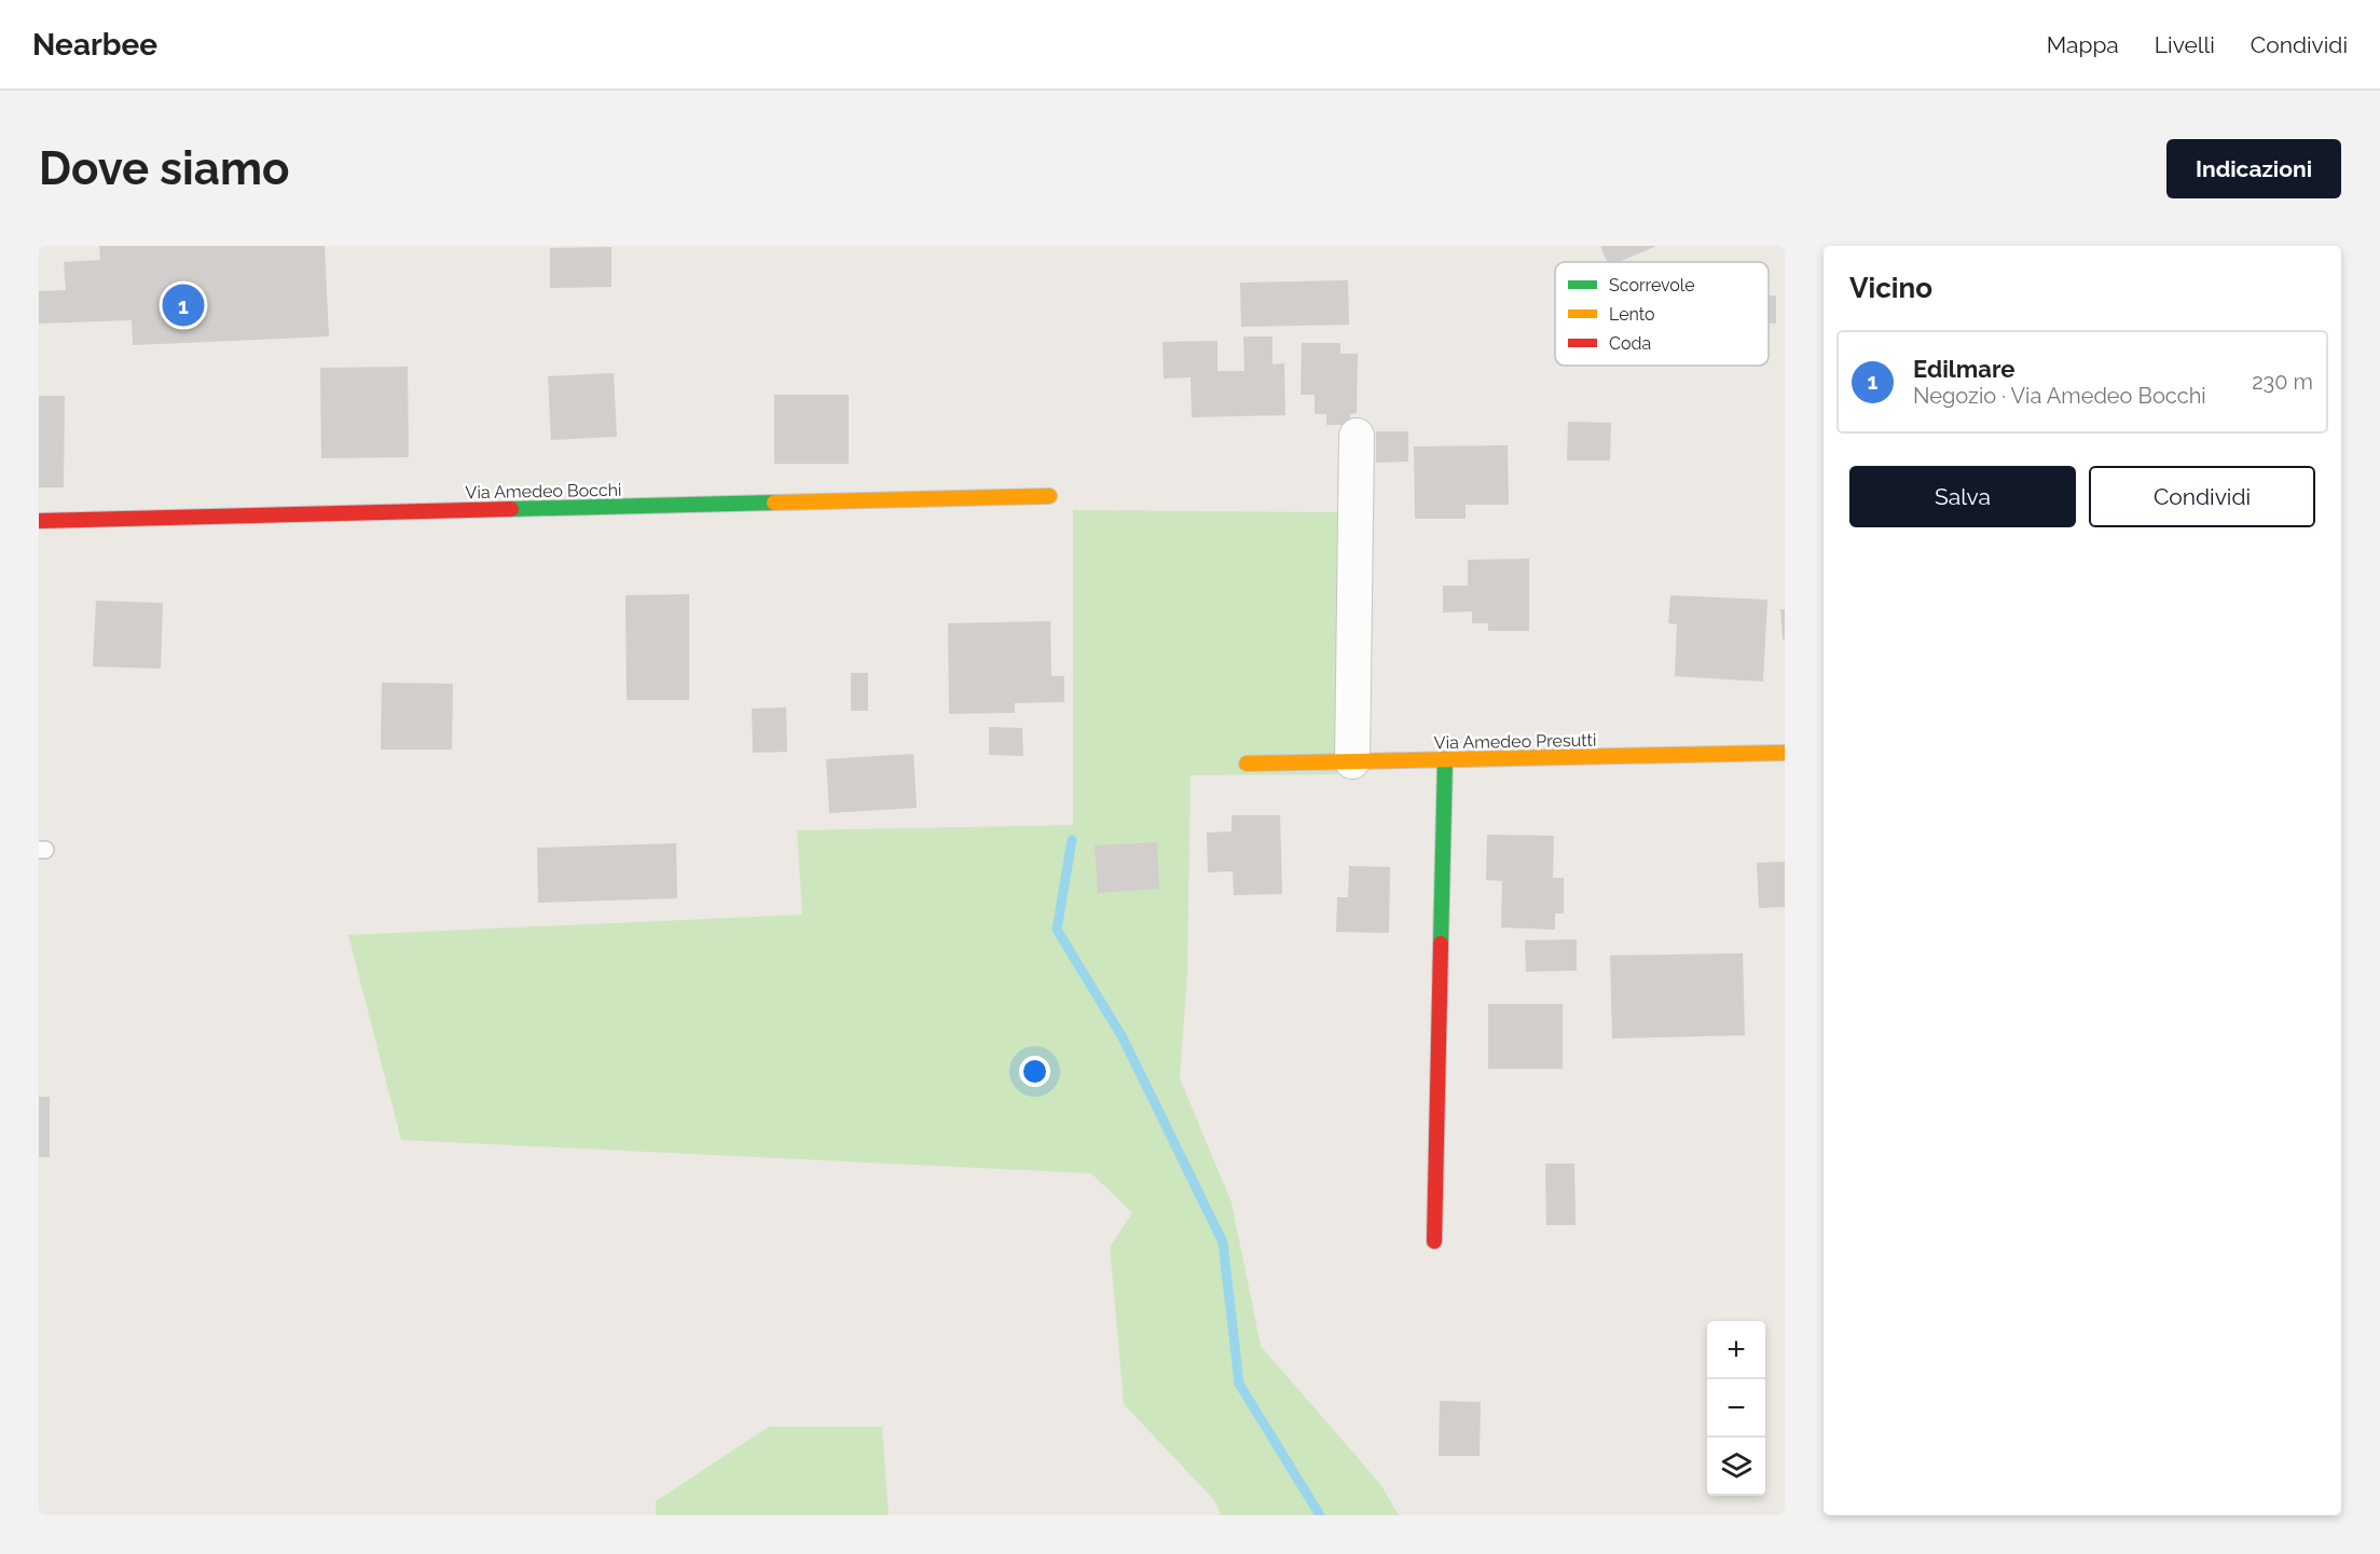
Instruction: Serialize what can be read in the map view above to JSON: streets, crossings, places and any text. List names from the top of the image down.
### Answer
{
  "streets": {
    "street": ["Via Amedeo Bocchi", "Via Amedeo Presutti"]
  },
  "legend": ["Scorrevole", "Lento", "Coda"],
  "page": {
    "header": "Nearbee",
    "nav": ["Mappa", "Livelli", "Condividi"],
    "buttons": [
      "Indicazioni",
      ["Salva", "Condividi"]
    ],
    "title": "Dove siamo",
    "heading": "Vicino",
    "pins": "1",
    "list": [
      {
        "mark": "1",
        "name": "Edilmare",
        "note": "Negozio · Via Amedeo Bocchi",
        "value": "230 m"
      }
    ],
    "map_buttons": ["+", "−"]
  }
}
